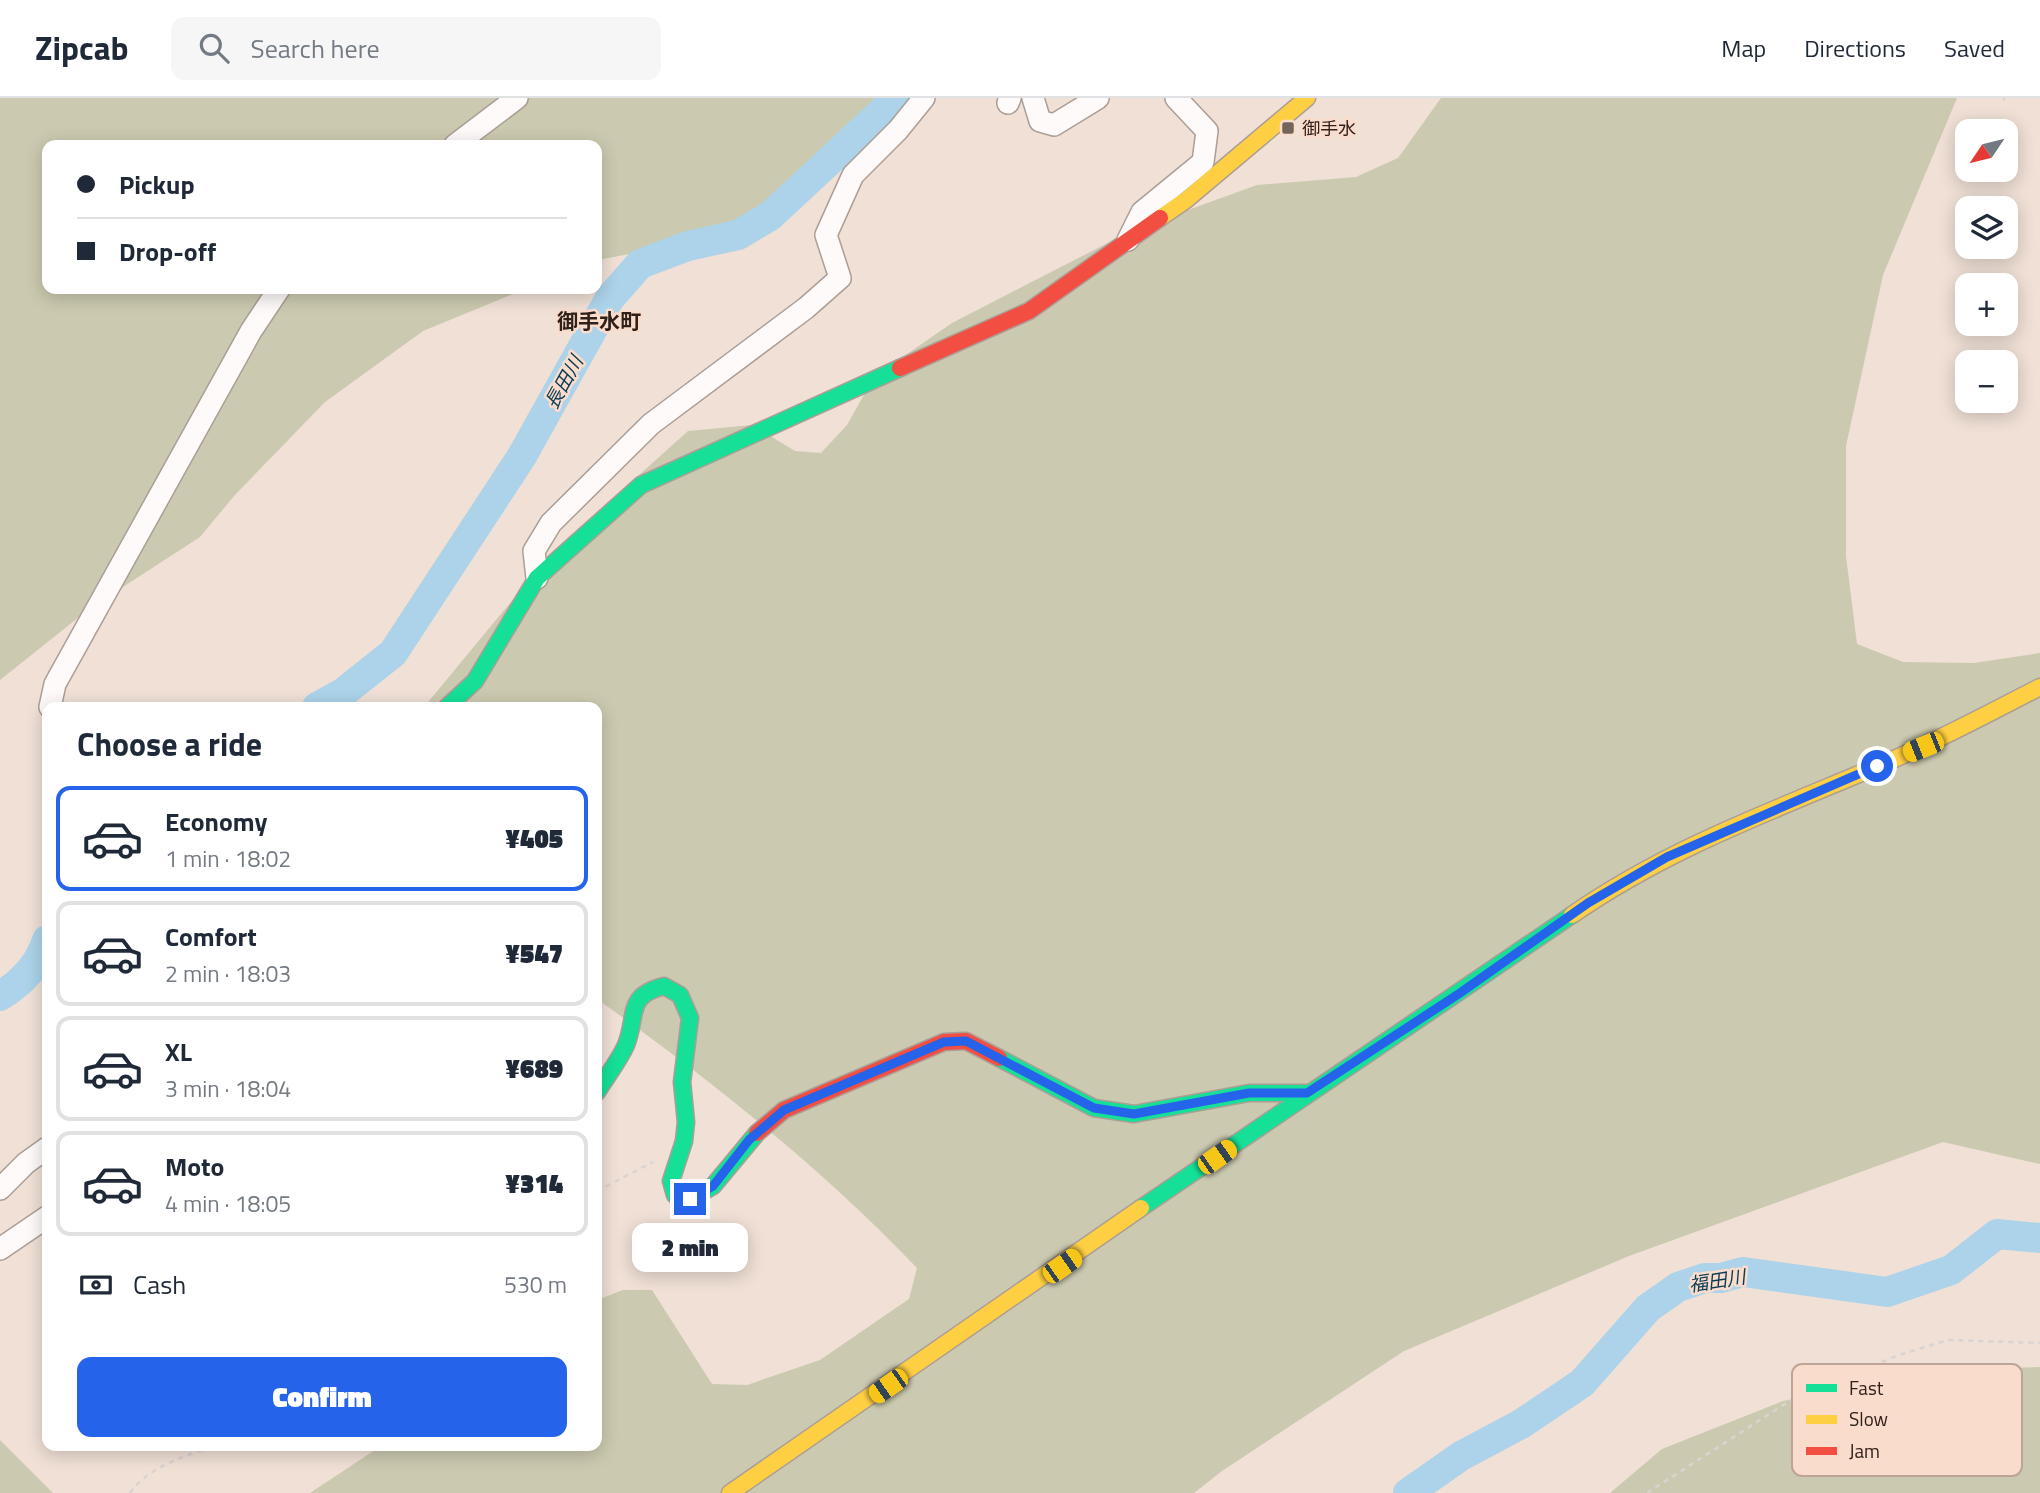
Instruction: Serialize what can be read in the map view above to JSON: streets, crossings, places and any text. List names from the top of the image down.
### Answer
{
  "districts": ["御手水町"],
  "water": ["長田川", "福田川"],
  "places": {
    "transit": ["御手水"]
  },
  "legend": ["Fast", "Slow", "Jam"],
  "north": "bottom left",
  "page": {
    "header": "Zipcab",
    "search": "Search here",
    "nav": ["Map", "Directions", "Saved"],
    "map_buttons": ["+", "−"],
    "banner": ["Pickup", "Drop-off"],
    "heading": "Choose a ride",
    "list": [
      {
        "name": "Economy",
        "note": "1 min · 18:02",
        "value": "¥405"
      },
      {
        "name": "Comfort",
        "note": "2 min · 18:03",
        "value": "¥547"
      },
      {
        "name": "XL",
        "note": "3 min · 18:04",
        "value": "¥689"
      },
      {
        "name": "Moto",
        "note": "4 min · 18:05",
        "value": "¥314"
      }
    ],
    "bubble": "2 min",
    "pay": ["Cash", "530 m"],
    "buttons": "Confirm"
  }
}
